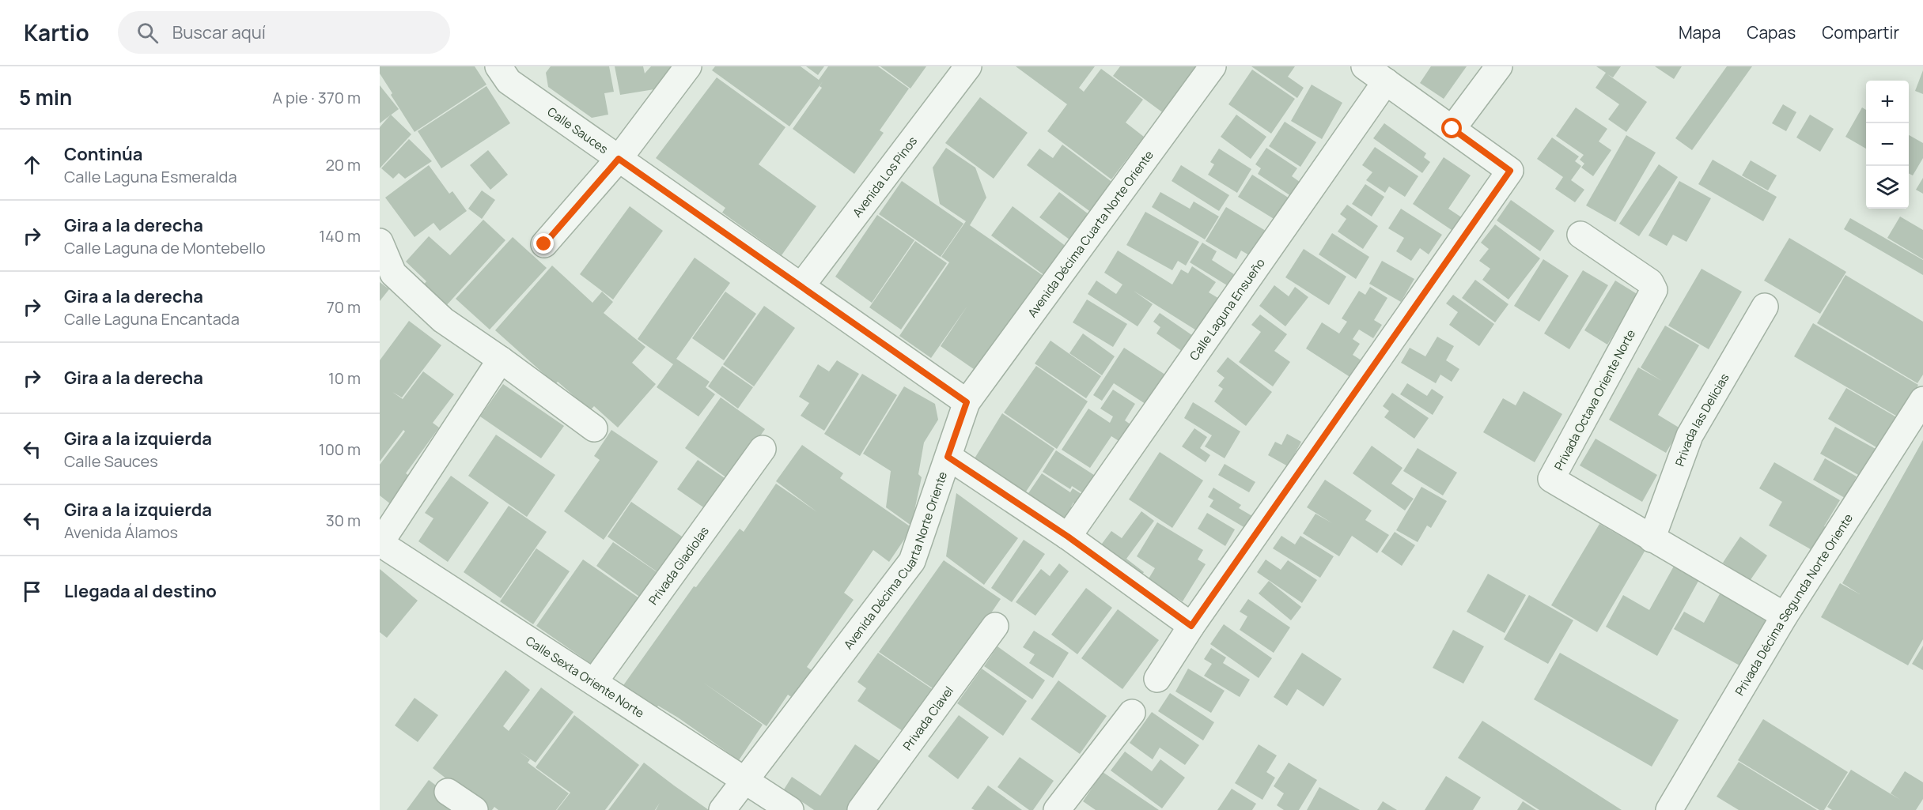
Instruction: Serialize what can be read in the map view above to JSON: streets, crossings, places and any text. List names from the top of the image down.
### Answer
{
  "streets": {
    "street": [
      "Calle Sauces",
      "Avenida Los Pinos",
      "Avenida Décima Cuarta Norte Oriente",
      "Calle Laguna Ensueño",
      "Privada Octava Oriente Norte",
      "Privada las Delicias",
      "Privada Gladiolas",
      "Privada Décima Segunda Norte Oriente",
      "Calle Sexta Oriente Norte",
      "Privada Clavel"
    ]
  },
  "crossings": [
    ["Calle Sauces", "Avenida Los Pinos"],
    ["Calle Sauces", "Avenida Décima Cuarta Norte Oriente"],
    ["Avenida Décima Cuarta Norte Oriente", "Calle Sexta Oriente Norte"],
    ["Privada Octava Oriente Norte", "Privada las Delicias"],
    ["Privada Octava Oriente Norte", "Privada Décima Segunda Norte Oriente"],
    ["Privada Gladiolas", "Calle Sexta Oriente Norte"]
  ],
  "page": {
    "header": "Kartio",
    "search": "Buscar aquí",
    "nav": ["Mapa", "Capas", "Compartir"],
    "heading": ["5 min", "A pie · 370 m"],
    "map_buttons": ["+", "−"],
    "list": [
      ["Continúa", "Calle Laguna Esmeralda", "20 m"],
      ["Gira a la derecha", "Calle Laguna de Montebello", "140 m"],
      ["Gira a la derecha", "Calle Laguna Encantada", "70 m"],
      ["Gira a la derecha", "10 m"],
      ["Gira a la izquierda", "Calle Sauces", "100 m"],
      ["Gira a la izquierda", "Avenida Álamos", "30 m"],
      "Llegada al destino"
    ]
  }
}
